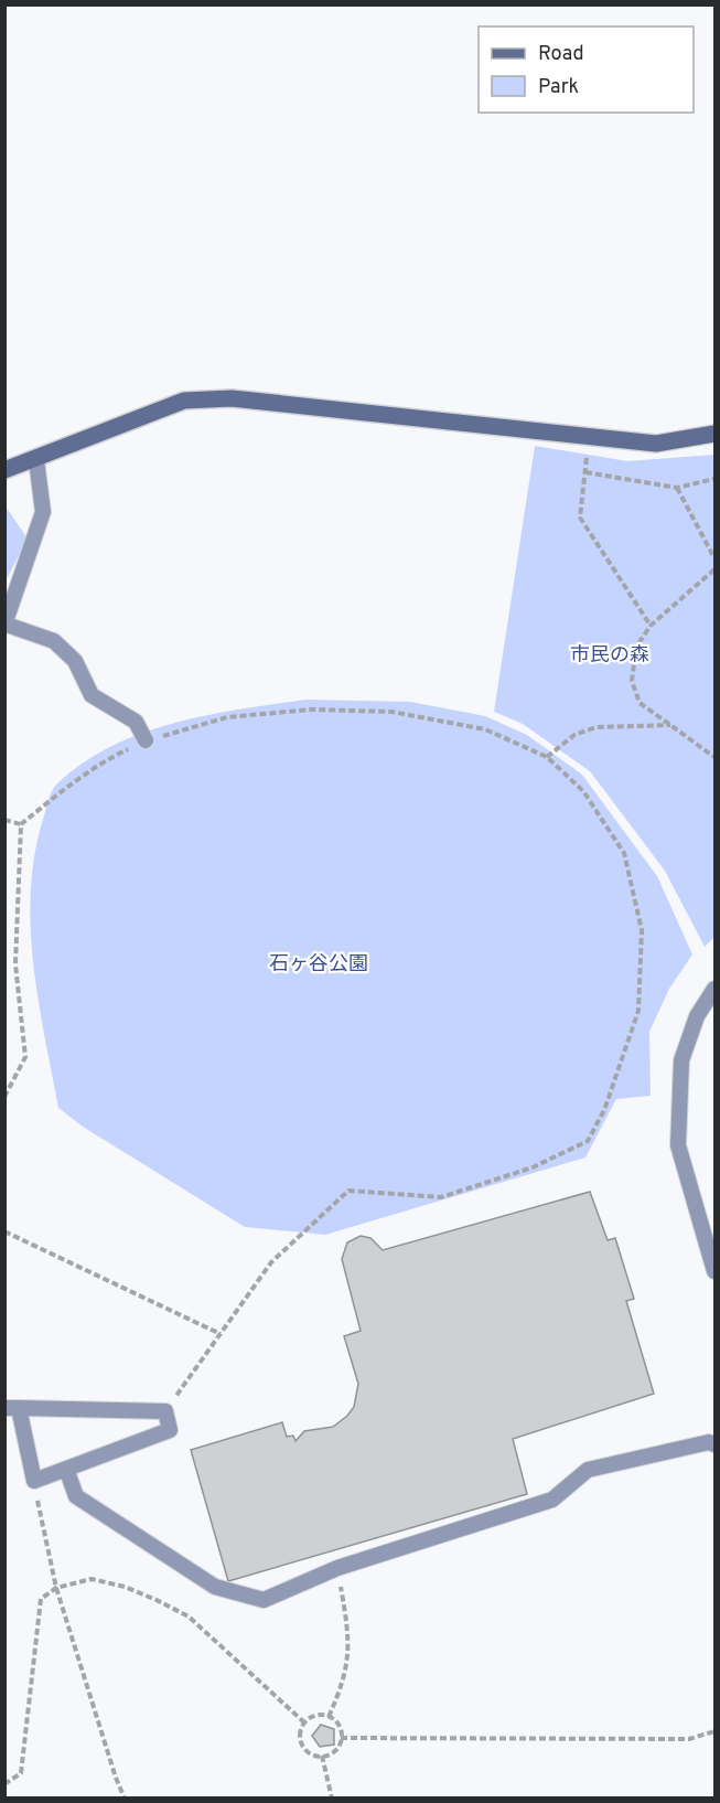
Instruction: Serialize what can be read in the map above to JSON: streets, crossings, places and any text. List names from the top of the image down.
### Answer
{
  "parks": ["市民の森", "石ヶ谷公園"],
  "legend": ["Road", "Park"]
}
